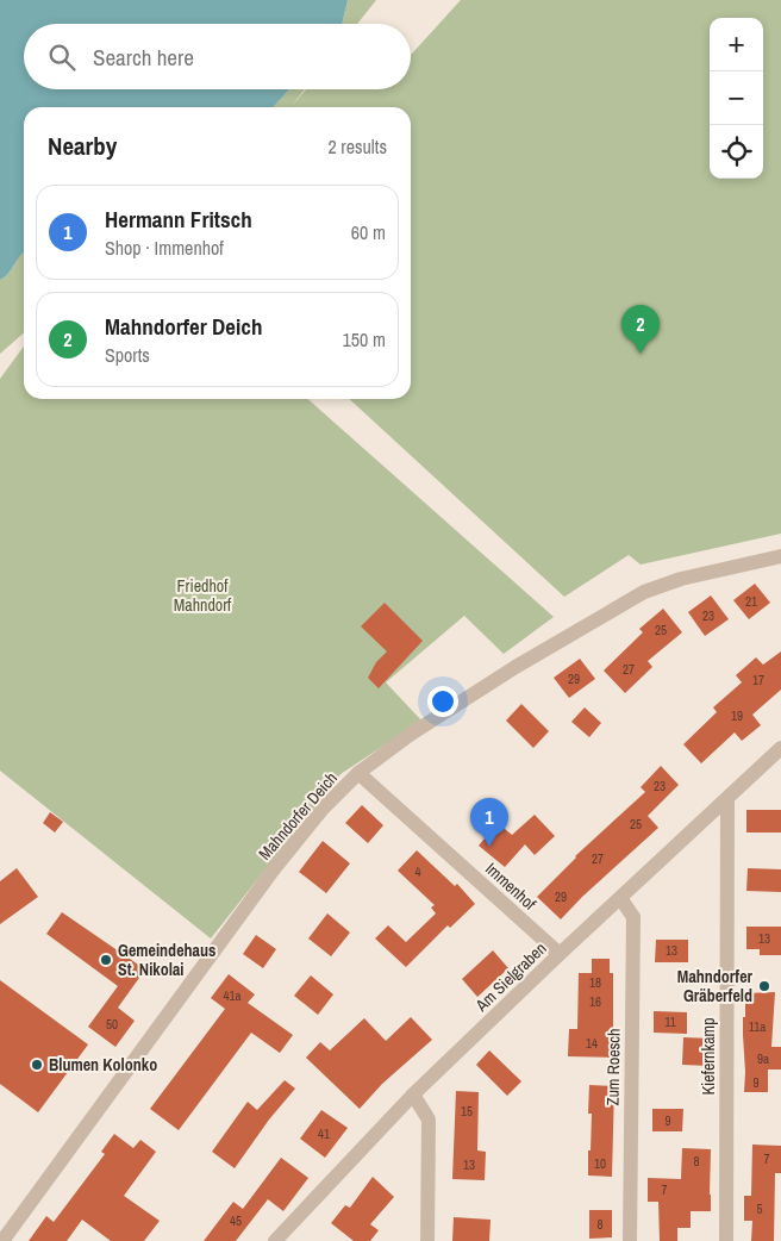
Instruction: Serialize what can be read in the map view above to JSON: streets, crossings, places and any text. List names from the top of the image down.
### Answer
{
  "streets": {
    "street": [
      "Mahndorfer Deich",
      "Immenhof",
      "Am Sielgraben",
      "Kiefernkamp",
      "Zum Roesch"
    ]
  },
  "crossings": [
    ["Mahndorfer Deich", "Immenhof"],
    ["Immenhof", "Am Sielgraben"],
    ["Am Sielgraben", "Kiefernkamp"],
    ["Am Sielgraben", "Zum Roesch"]
  ],
  "parks": ["Friedhof Mahndorf"],
  "places": ["Gemeindehaus St. Nikolai", "Mahndorfer Gräberfeld", "Blumen Kolonko"],
  "house_numbers": [
    "21",
    "23",
    "25",
    "27",
    "29",
    "17",
    "19",
    "23",
    "25",
    "27",
    "4",
    "29",
    "13",
    "13",
    "18",
    "41a",
    "16",
    "11",
    "50",
    "11a",
    "14",
    "9a",
    "9",
    "15",
    "9",
    "41",
    "7",
    "8",
    "10",
    "13",
    "7",
    "5",
    "45",
    "8"
  ],
  "page": {
    "map_buttons": ["+", "−"],
    "search": "Search here",
    "heading": ["Nearby", "2 results"],
    "list": [
      {
        "mark": "1",
        "name": "Hermann Fritsch",
        "note": "Shop · Immenhof",
        "value": "60 m"
      },
      {
        "mark": "2",
        "name": "Mahndorfer Deich",
        "note": "Sports",
        "value": "150 m"
      }
    ],
    "pins": ["2", "1"]
  }
}
